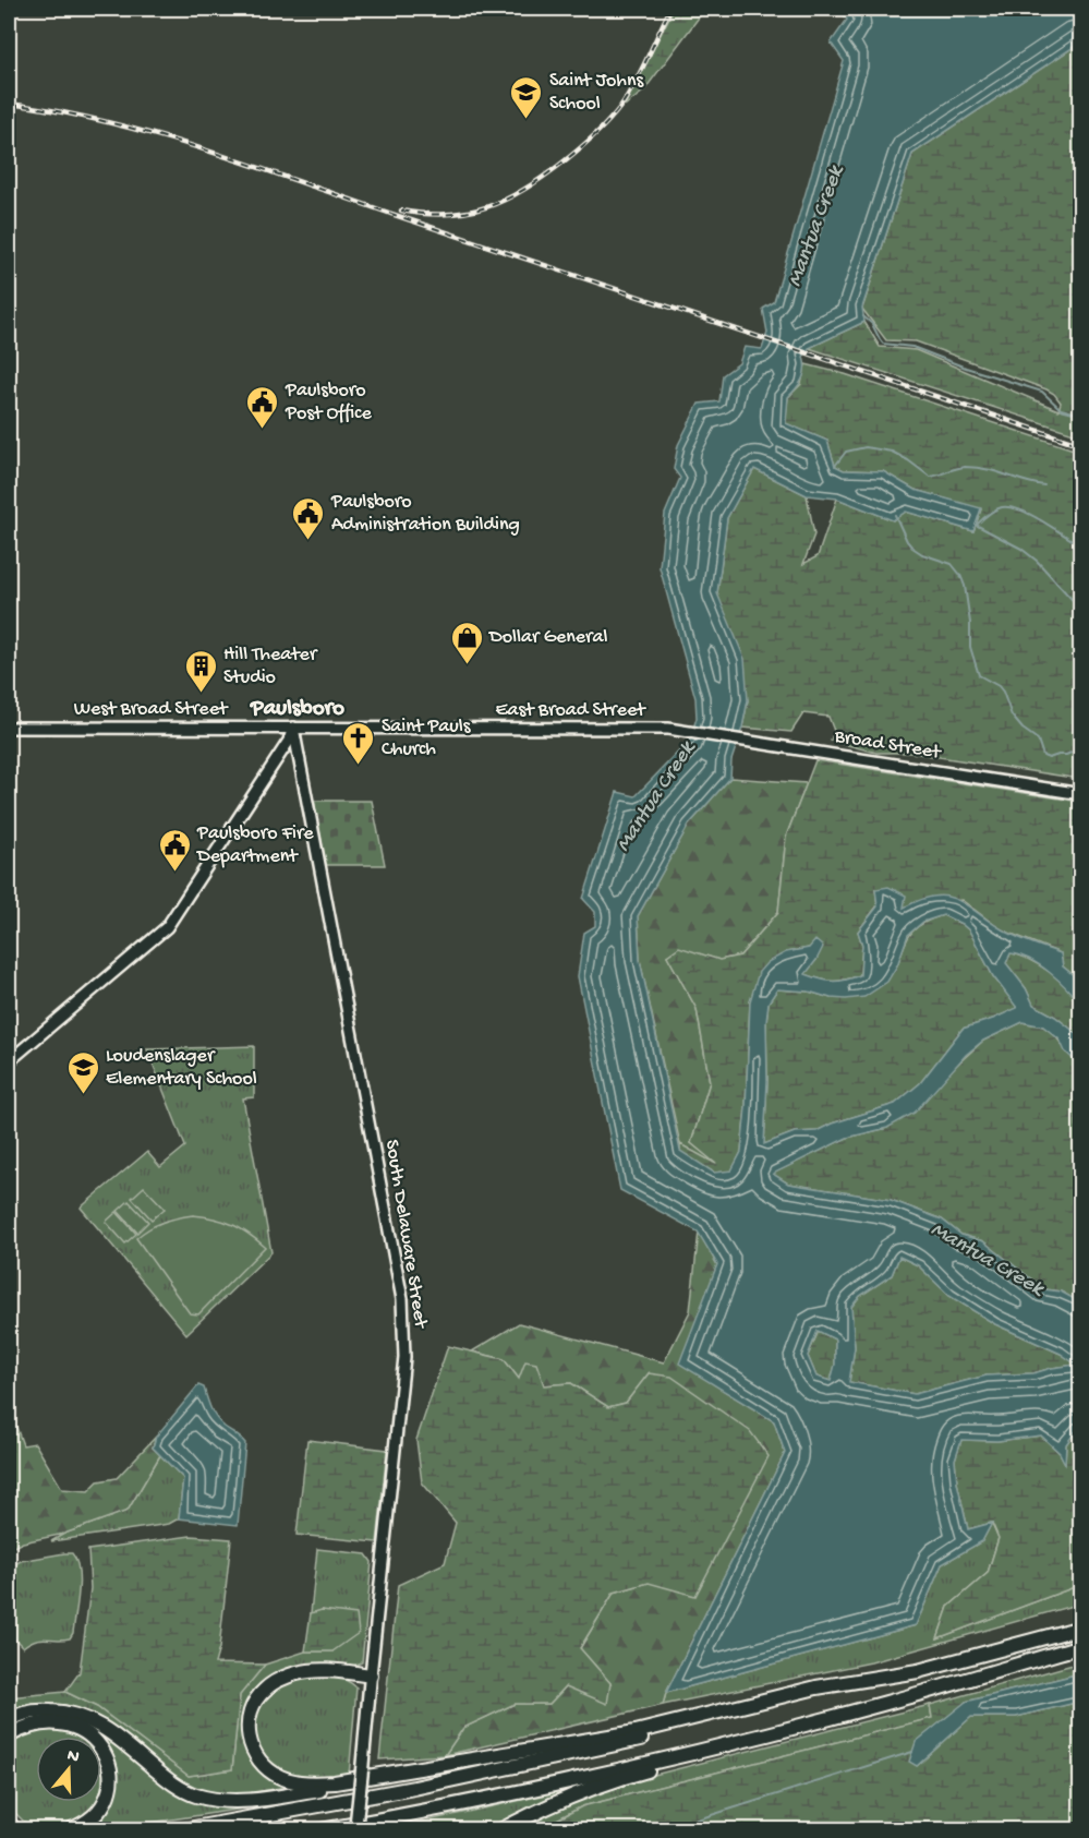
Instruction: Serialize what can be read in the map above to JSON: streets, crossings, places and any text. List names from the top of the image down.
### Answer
{
  "streets": {
    "main road": [
      "West Broad Street",
      "East Broad Street",
      "Broad Street",
      "South Delaware Street"
    ]
  },
  "crossings": [
    ["West Broad Street", "East Broad Street"],
    ["West Broad Street", "South Delaware Street"],
    ["East Broad Street", "Broad Street"],
    ["East Broad Street", "South Delaware Street"]
  ],
  "districts": ["Paulsboro"],
  "water": ["Mantua Creek"],
  "places": {
    "school or university": ["Saint Johns School", "Loudenslager Elementary School"],
    "public building": ["Paulsboro Post Office", "Paulsboro Administration Building", "Paulsboro Fire Department"],
    "shop": ["Dollar General"],
    "building": ["Hill Theater Studio"],
    "church": ["Saint Pauls Church"]
  },
  "north": "top"
}
